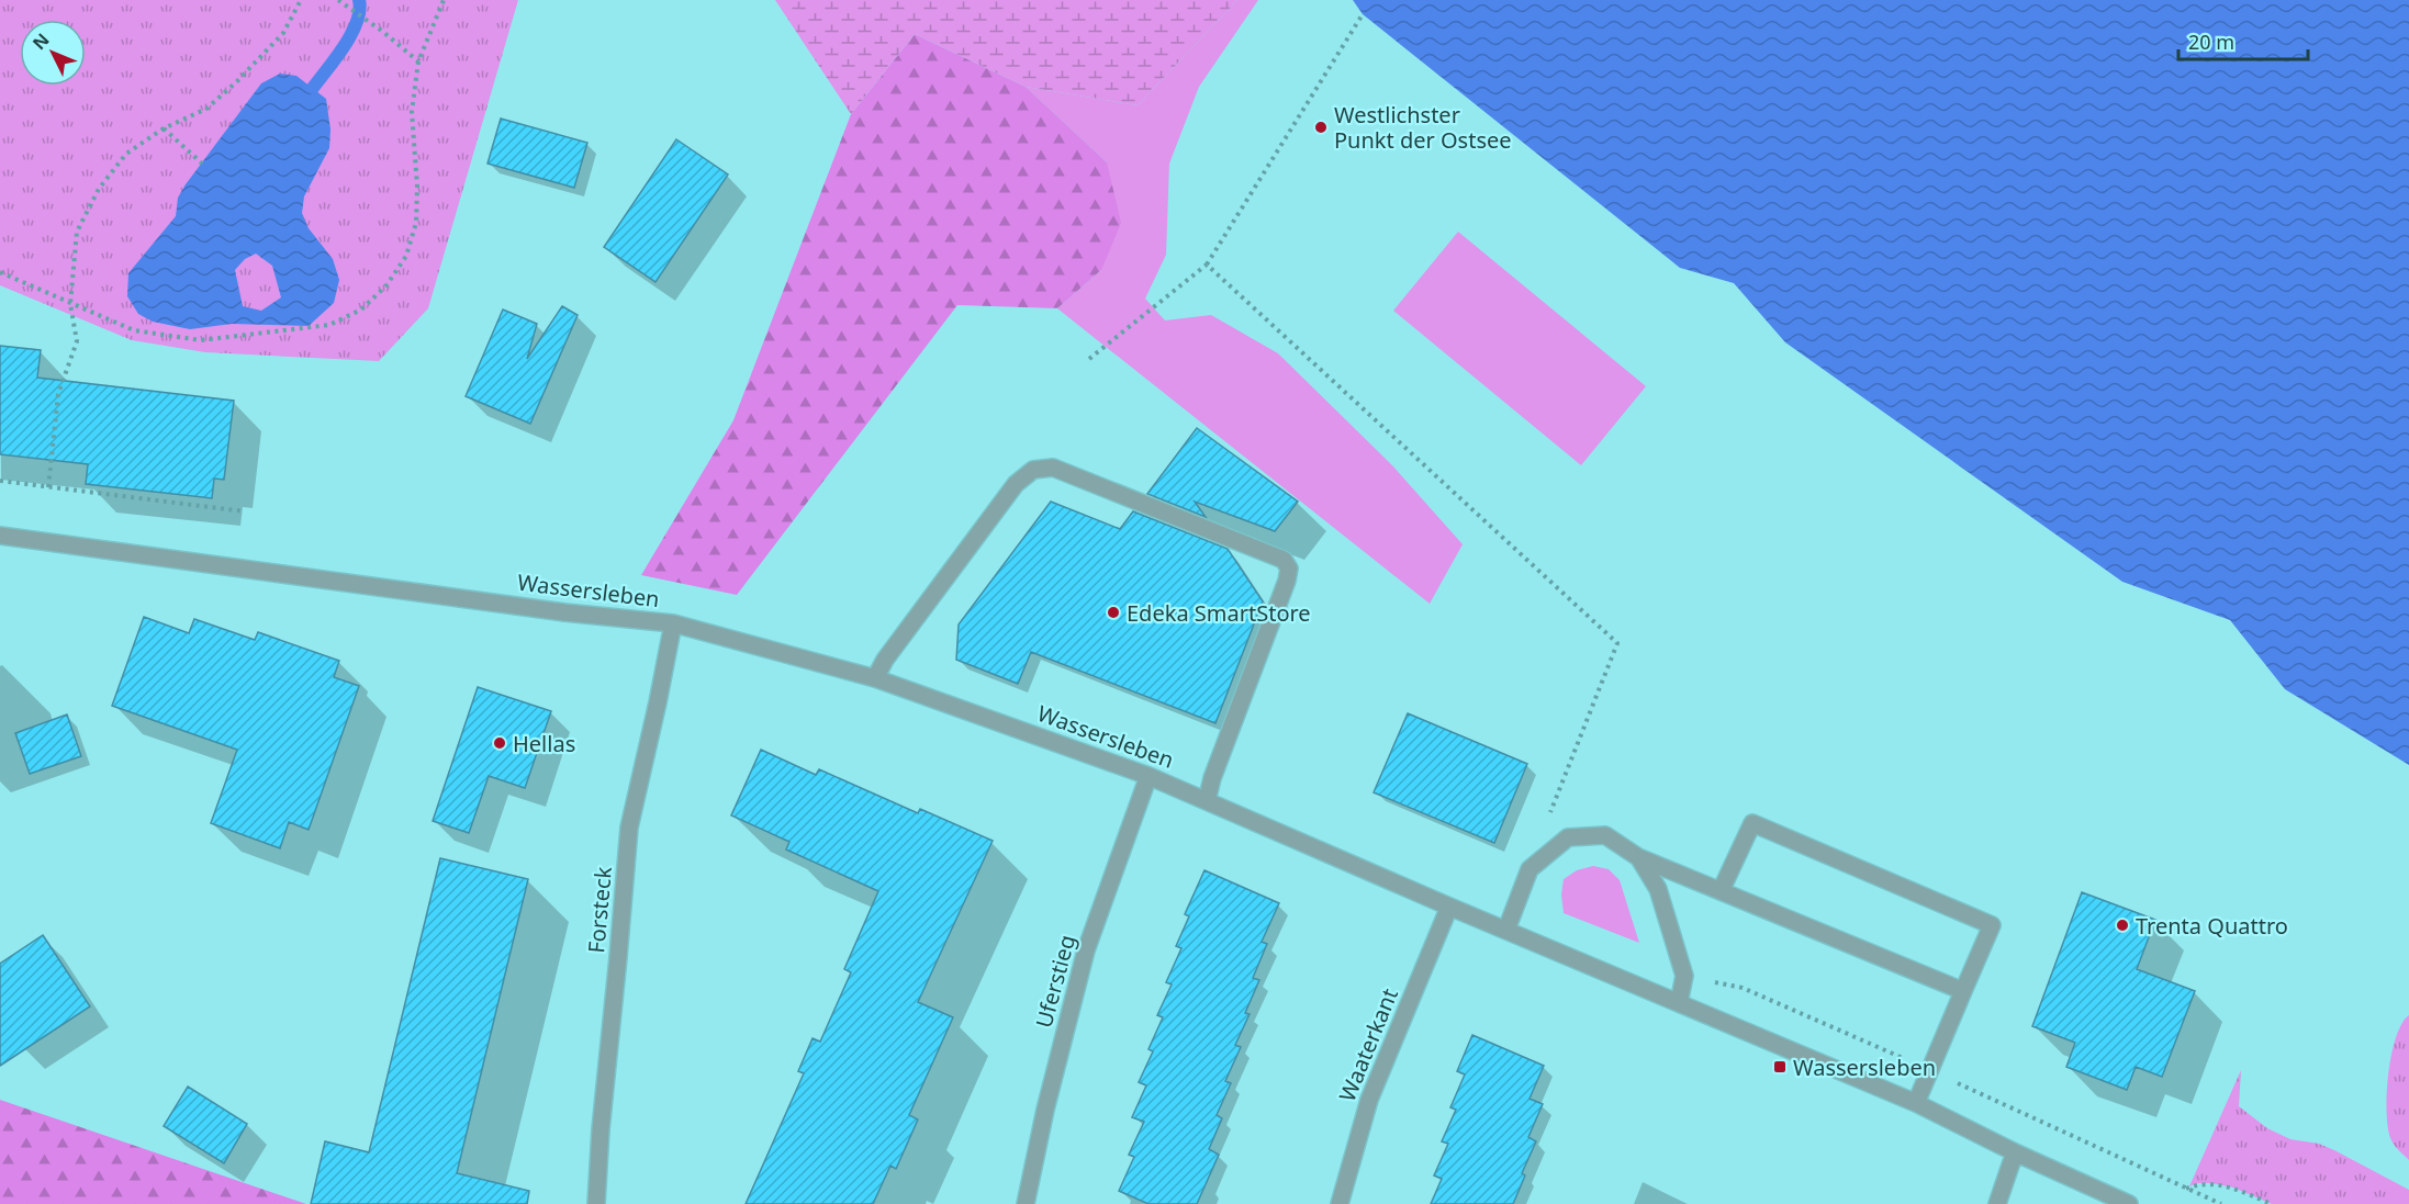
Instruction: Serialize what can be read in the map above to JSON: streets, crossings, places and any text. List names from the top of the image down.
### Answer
{
  "streets": {
    "street": [
      "Wassersleben",
      "Forsteck",
      "Uferstieg",
      "Waaterkant"
    ]
  },
  "crossings": [
    ["Wassersleben", "Forsteck"],
    ["Wassersleben", "Uferstieg"],
    ["Wassersleben", "Waaterkant"]
  ],
  "places": {
    "other": [
      "Westlichster Punkt der Ostsee",
      "Edeka SmartStore",
      "Hellas",
      "Trenta Quattro"
    ],
    "transit": ["Wassersleben"]
  },
  "scale_bar": "20 m",
  "north": "top left"
}
